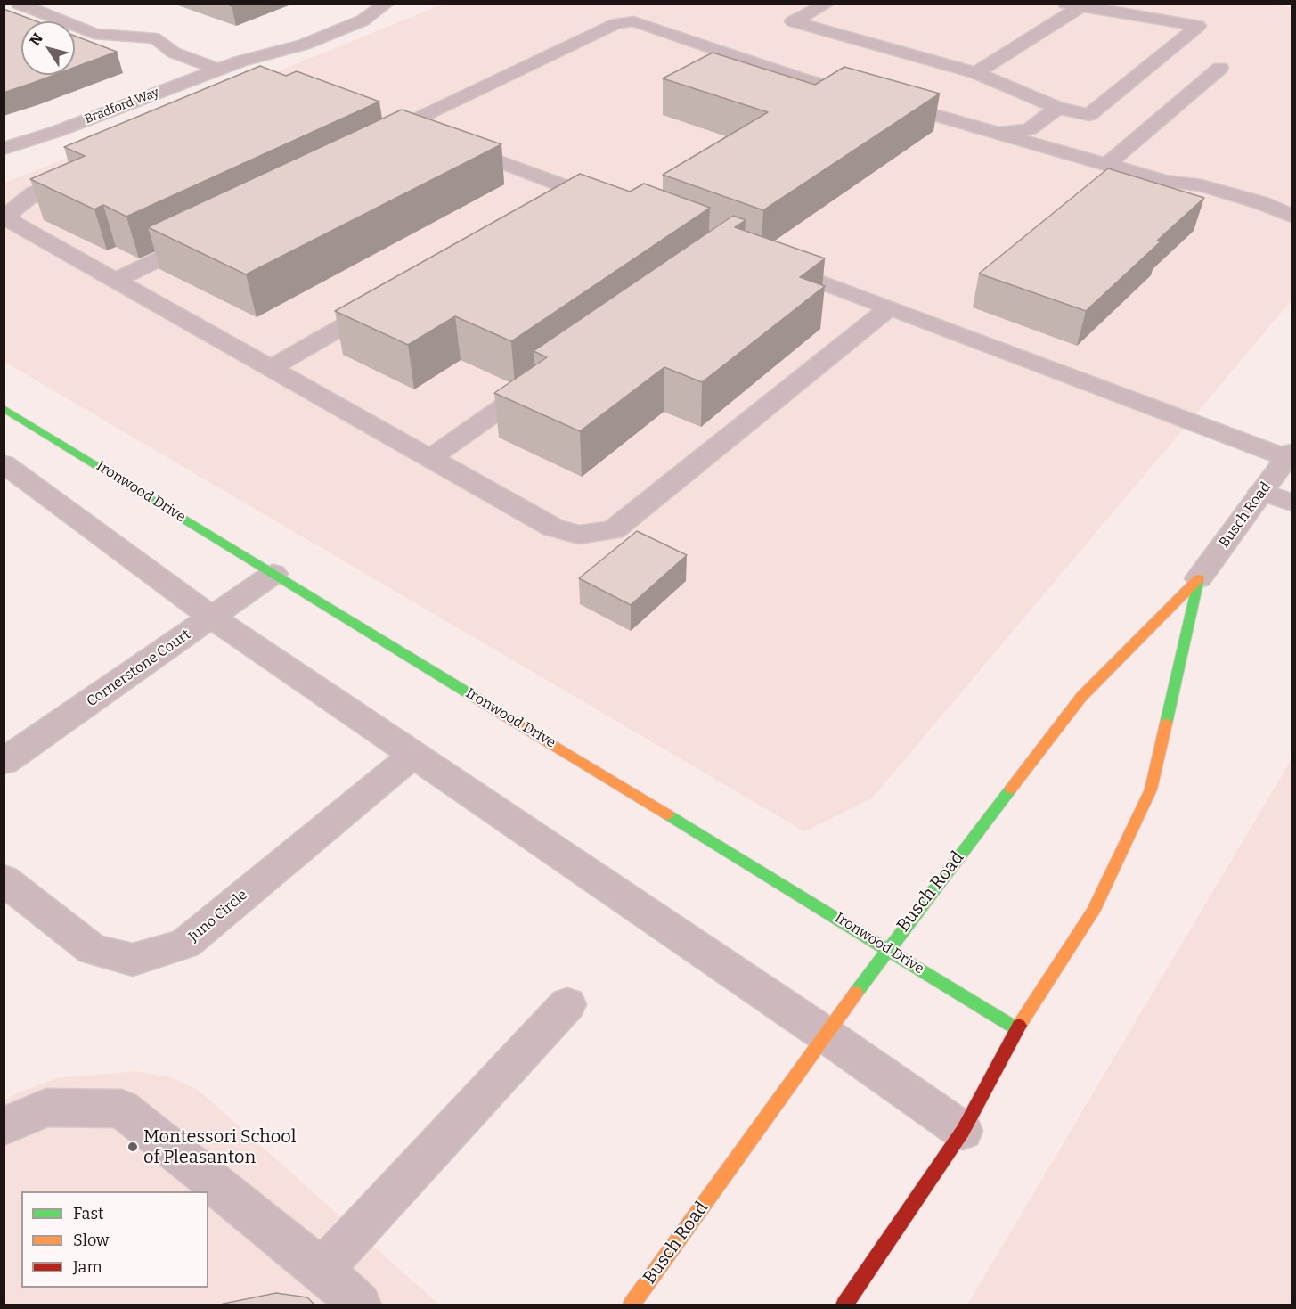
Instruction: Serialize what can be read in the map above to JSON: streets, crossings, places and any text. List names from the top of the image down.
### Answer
{
  "streets": {
    "street": [
      "Bradford Way",
      "Ironwood Drive",
      "Busch Road",
      "Cornerstone Court",
      "Juno Circle"
    ]
  },
  "crossings": [
    ["Ironwood Drive", "Busch Road"],
    ["Ironwood Drive", "Cornerstone Court"]
  ],
  "places": ["Montessori School of Pleasanton"],
  "legend": ["Fast", "Slow", "Jam"],
  "north": "top left"
}
